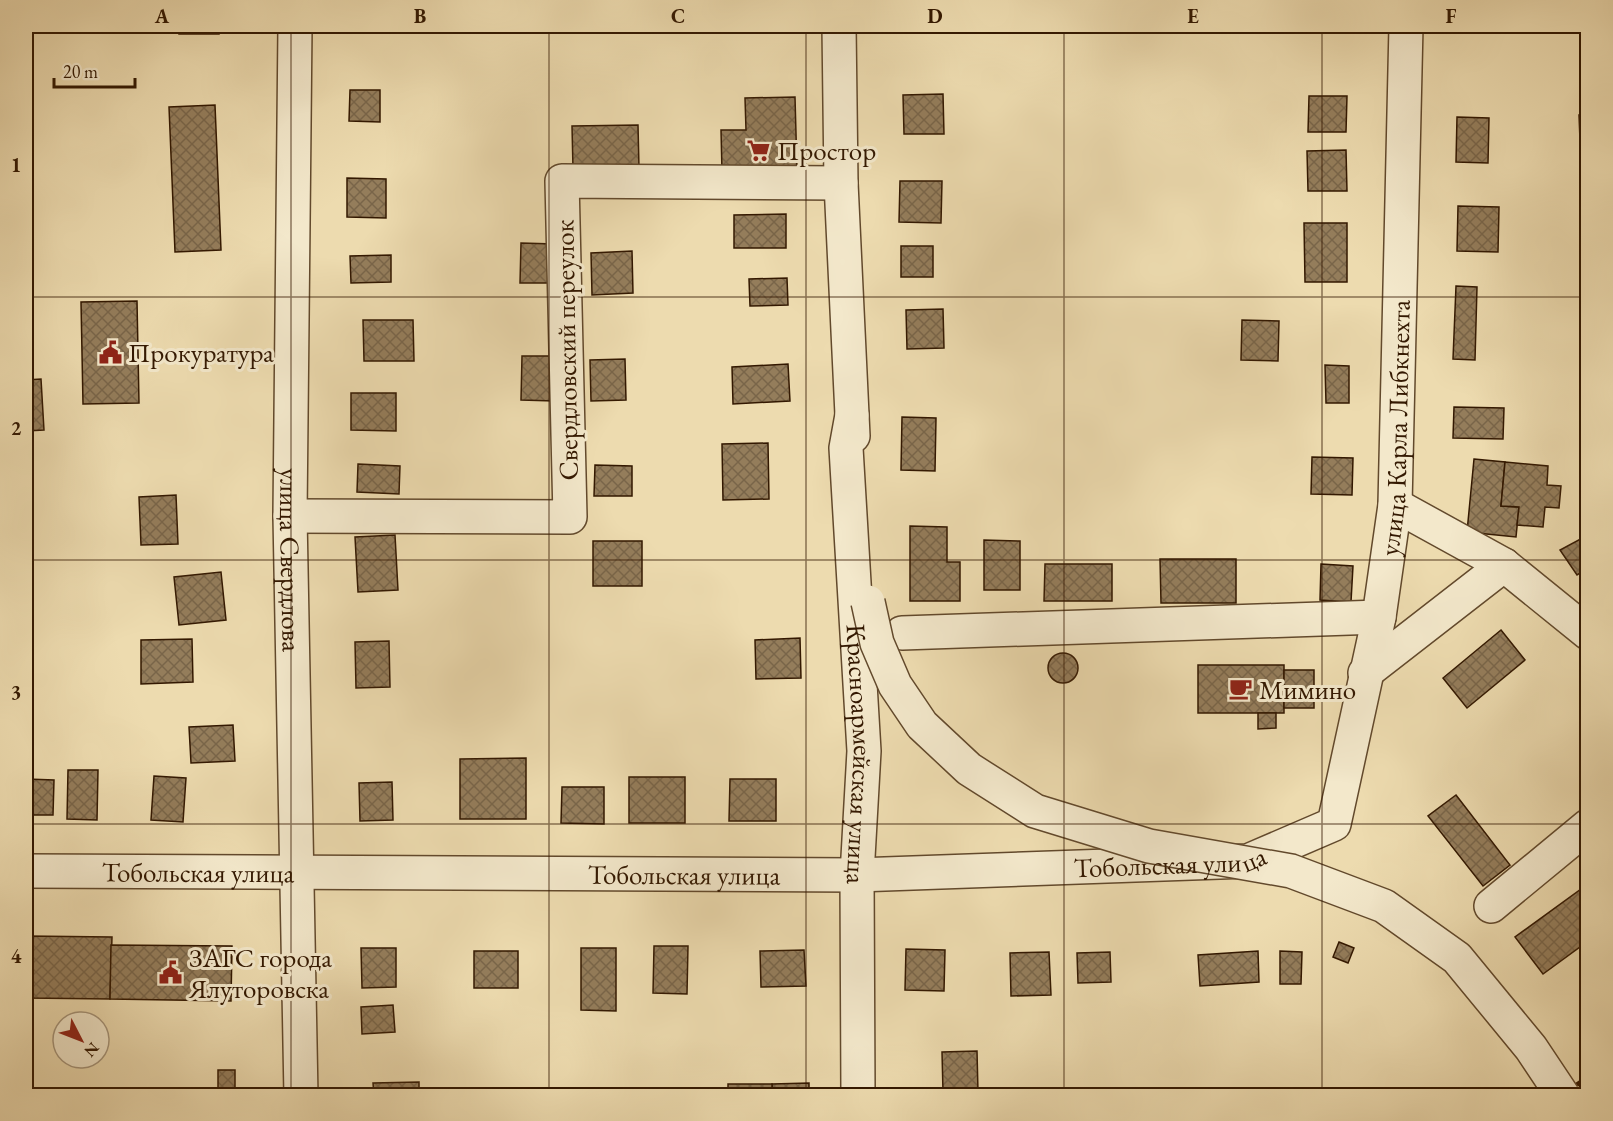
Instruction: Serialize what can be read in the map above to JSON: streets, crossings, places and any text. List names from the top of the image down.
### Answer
{
  "streets": {
    "street": [
      "Свердловский переулок",
      "улица Карла Либкнехта",
      "улица Свердлова",
      "Красноармейская улица",
      "Тобольская улица"
    ]
  },
  "crossings": [
    ["Свердловский переулок", "улица Свердлова"],
    ["Свердловский переулок", "Красноармейская улица"],
    ["улица Карла Либкнехта", "Тобольская улица"],
    ["улица Свердлова", "Тобольская улица"],
    ["Красноармейская улица", "Тобольская улица"]
  ],
  "places": {
    "supermarket": ["Простор"],
    "public building": ["Прокуратура", "ЗАГС города Ялуторовска"],
    "cafe": ["Мимино"]
  },
  "scale_bar": "20 m",
  "north": "bottom right",
  "grid": {
    "columns": [
      "A",
      "B",
      "C",
      "D",
      "E",
      "F"
    ],
    "rows": [
      "1",
      "2",
      "3",
      "4"
    ]
  }
}
